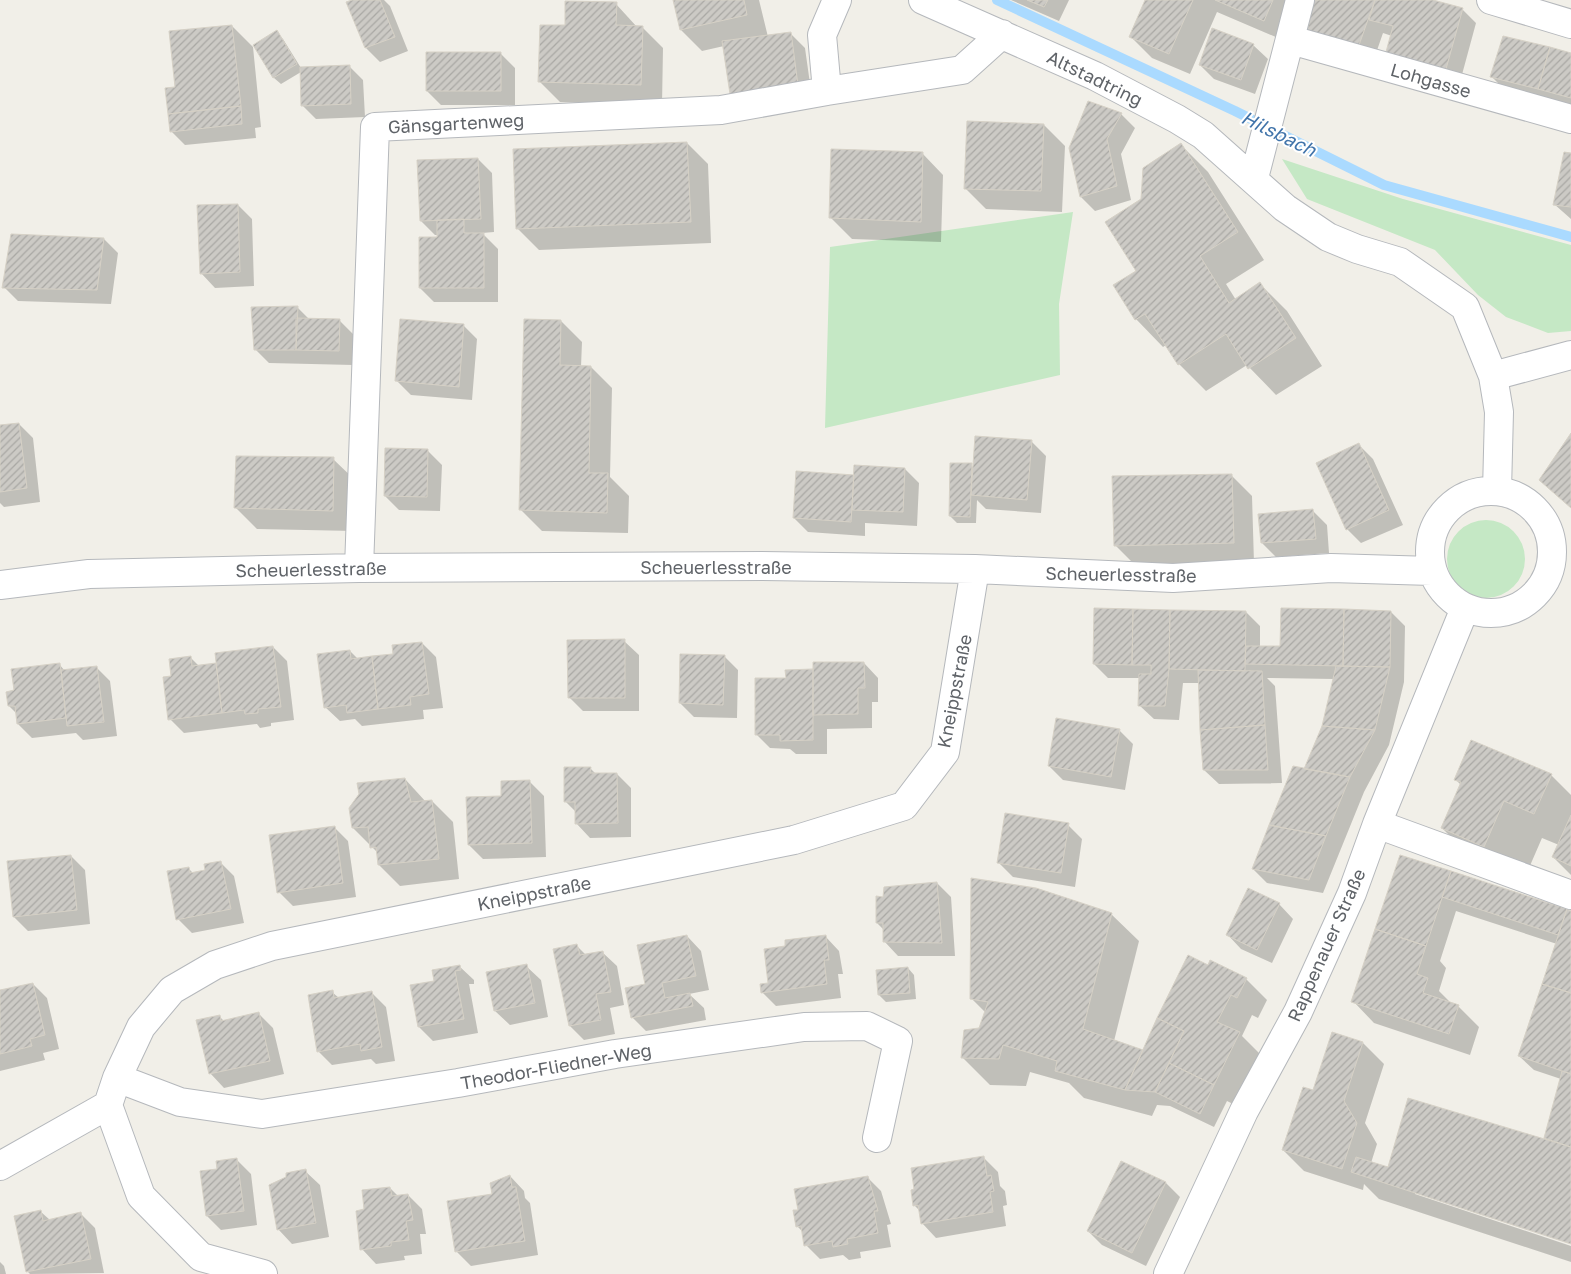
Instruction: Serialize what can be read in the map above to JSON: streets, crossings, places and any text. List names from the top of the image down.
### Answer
{
  "streets": {
    "street": [
      "Altstadtring",
      "Lohgasse",
      "Gänsgartenweg",
      "Scheuerlesstraße",
      "Kneippstraße",
      "Rappenauer Straße",
      "Theodor-Fliedner-Weg"
    ]
  },
  "crossings": [
    ["Altstadtring", "Gänsgartenweg"],
    ["Altstadtring", "Scheuerlesstraße"],
    ["Altstadtring", "Rappenauer Straße"],
    ["Gänsgartenweg", "Scheuerlesstraße"],
    ["Scheuerlesstraße", "Kneippstraße"],
    ["Scheuerlesstraße", "Rappenauer Straße"],
    ["Kneippstraße", "Theodor-Fliedner-Weg"]
  ],
  "water": ["Hilsbach"]
}
